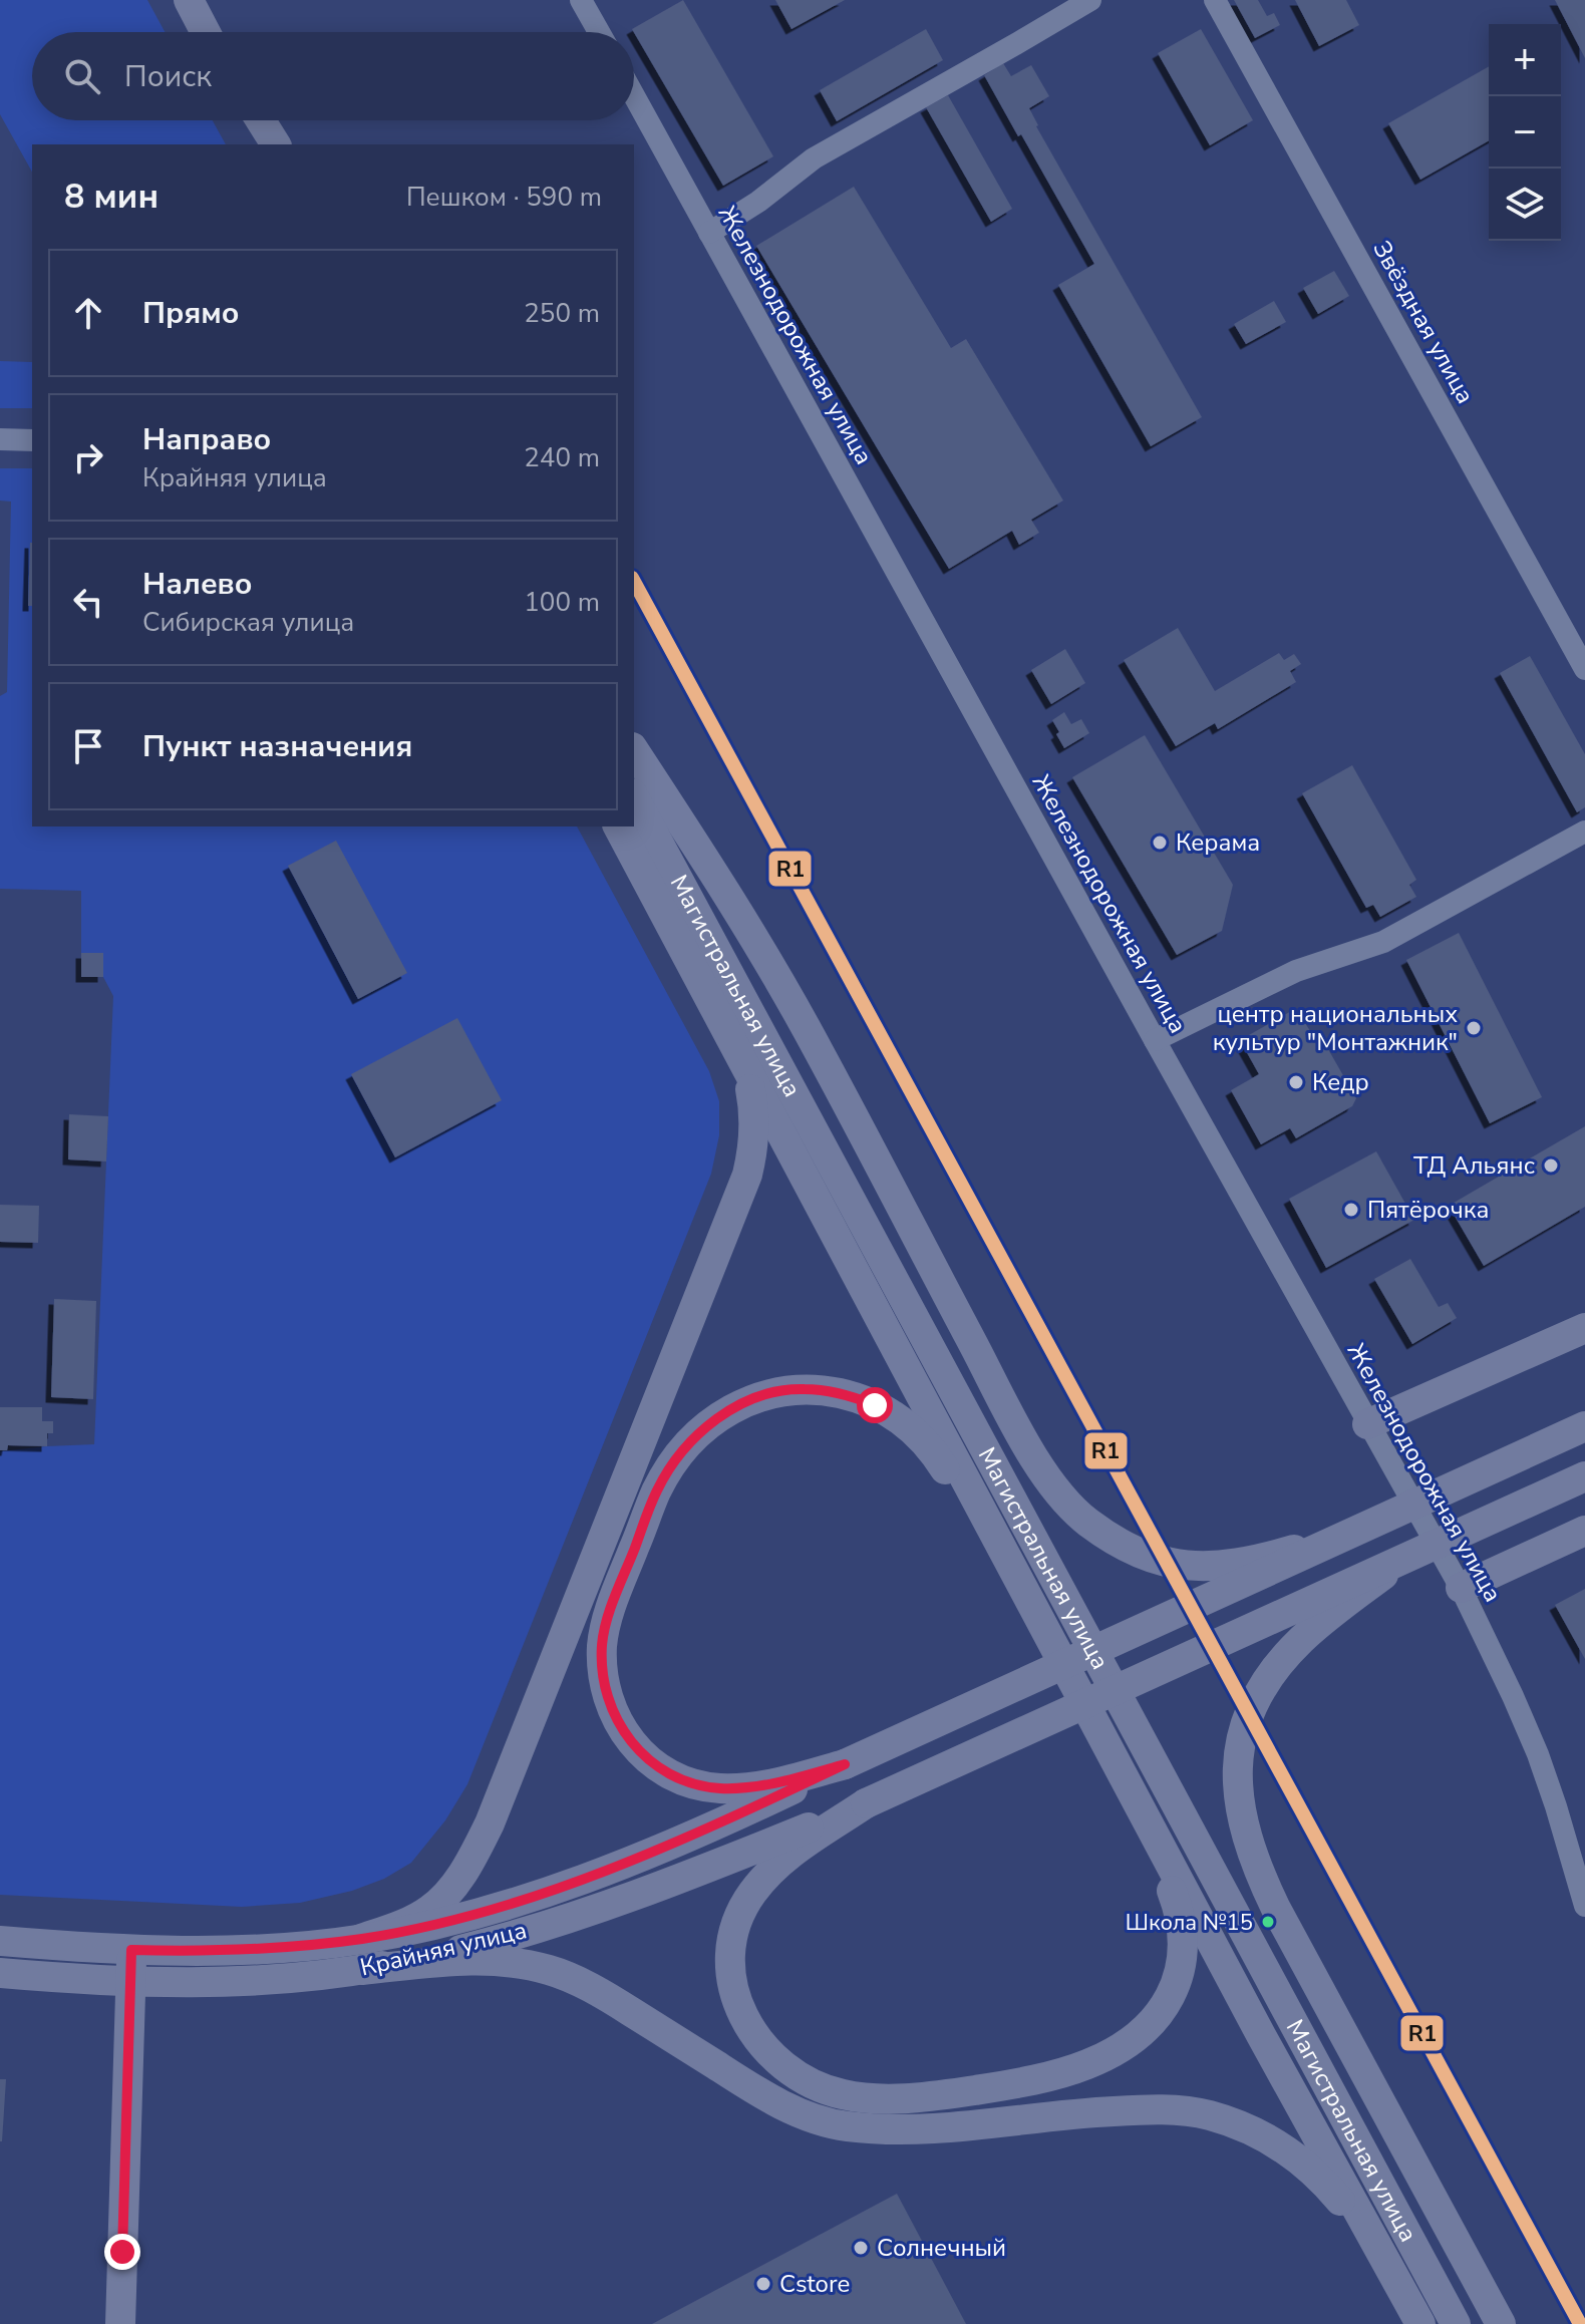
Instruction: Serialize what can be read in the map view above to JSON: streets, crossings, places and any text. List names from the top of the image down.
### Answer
{
  "streets": {
    "main road": ["Магистральная улица", "Крайняя улица"],
    "street": ["Звёздная улица", "Железнодорожная улица"]
  },
  "places": [
    "Керама",
    "центр национальных культур \"Монтажник\"",
    "Кедр",
    "ТД Альянс",
    "Пятёрочка",
    "Школа №15",
    "Солнечный",
    "Cstore"
  ],
  "lines": ["transit line R1"],
  "page": {
    "map_buttons": ["+", "−"],
    "search": "Поиск",
    "heading": ["8 мин", "Пешком · 590 m"],
    "list": [
      ["Прямо", "250 m"],
      ["Направо", "Крайняя улица", "240 m"],
      ["Налево", "Сибирская улица", "100 m"],
      "Пункт назначения"
    ]
  }
}
